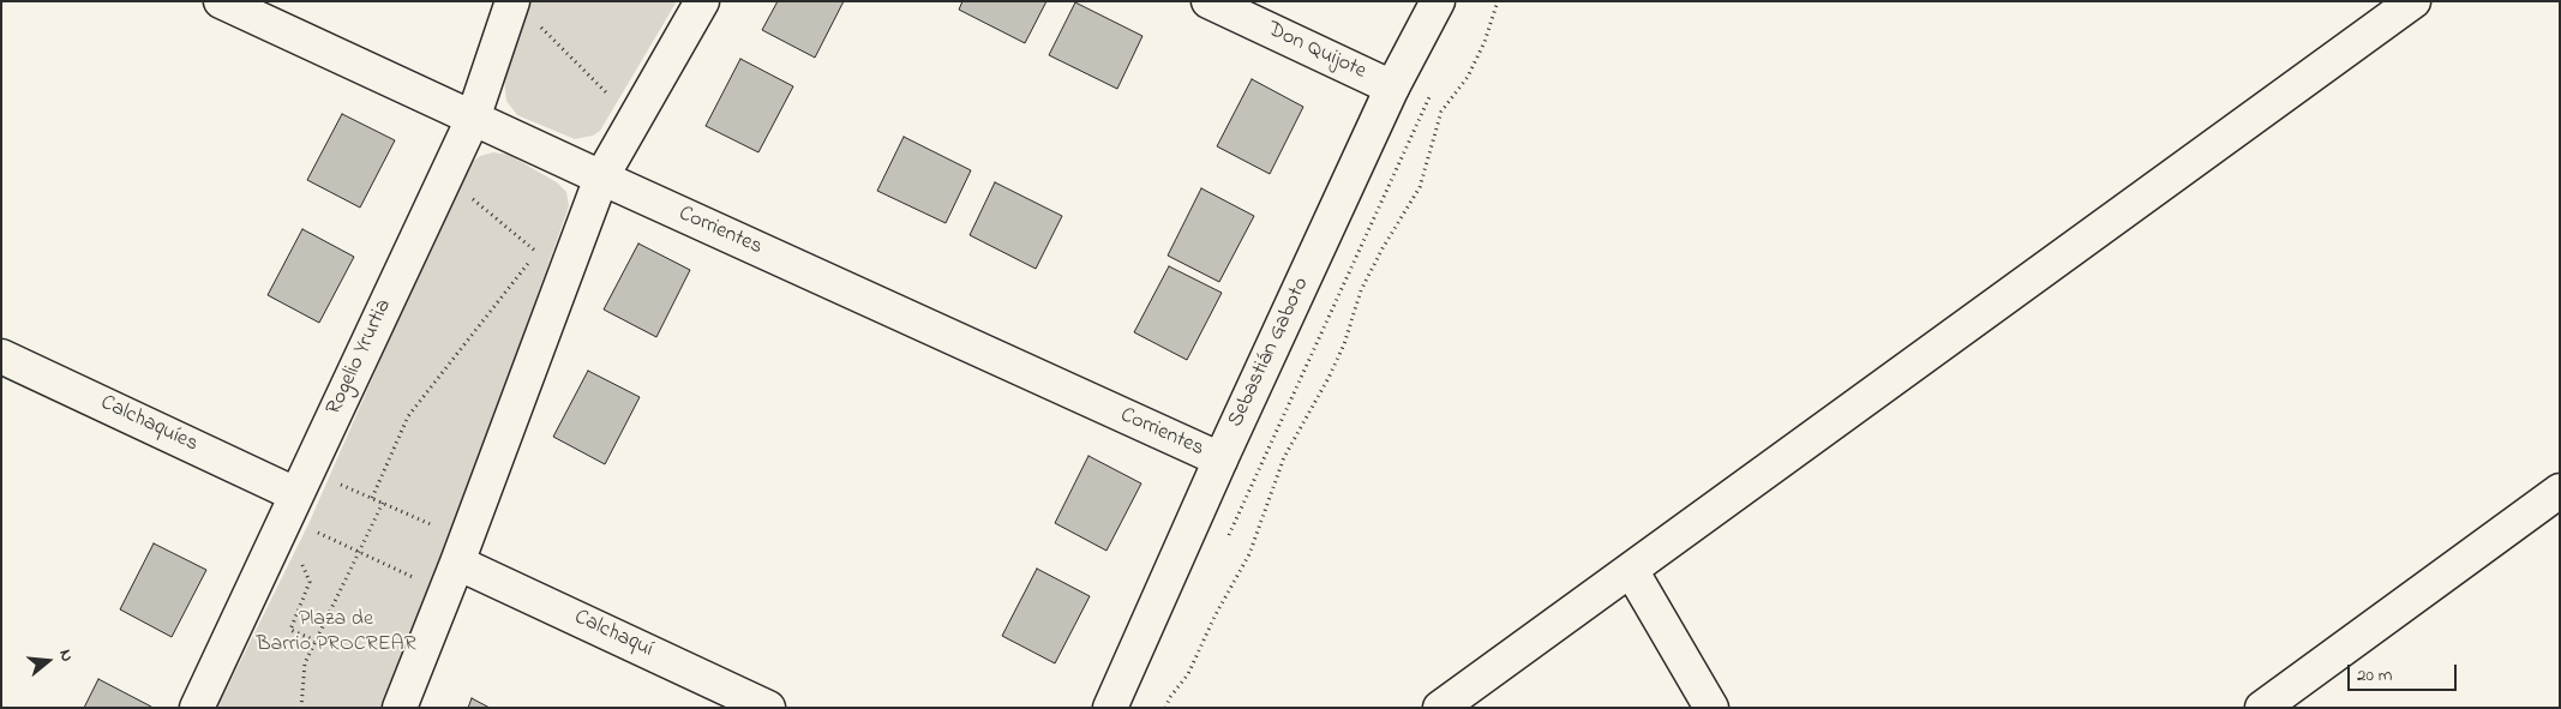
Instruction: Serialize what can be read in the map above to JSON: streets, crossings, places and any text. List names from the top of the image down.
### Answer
{
  "streets": {
    "street": [
      "Don Quijote",
      "Corrientes",
      "Sebastián Gaboto",
      "Rogelio Yrurtia",
      "Calchaquíes",
      "Calchaquí"
    ]
  },
  "crossings": [
    ["Don Quijote", "Sebastián Gaboto"],
    ["Corrientes", "Sebastián Gaboto"],
    ["Corrientes", "Rogelio Yrurtia"],
    ["Rogelio Yrurtia", "Calchaquíes"]
  ],
  "parks": ["Plaza de Barrio PROCREAR"],
  "scale_bar": "20 m",
  "north": "right"
}
